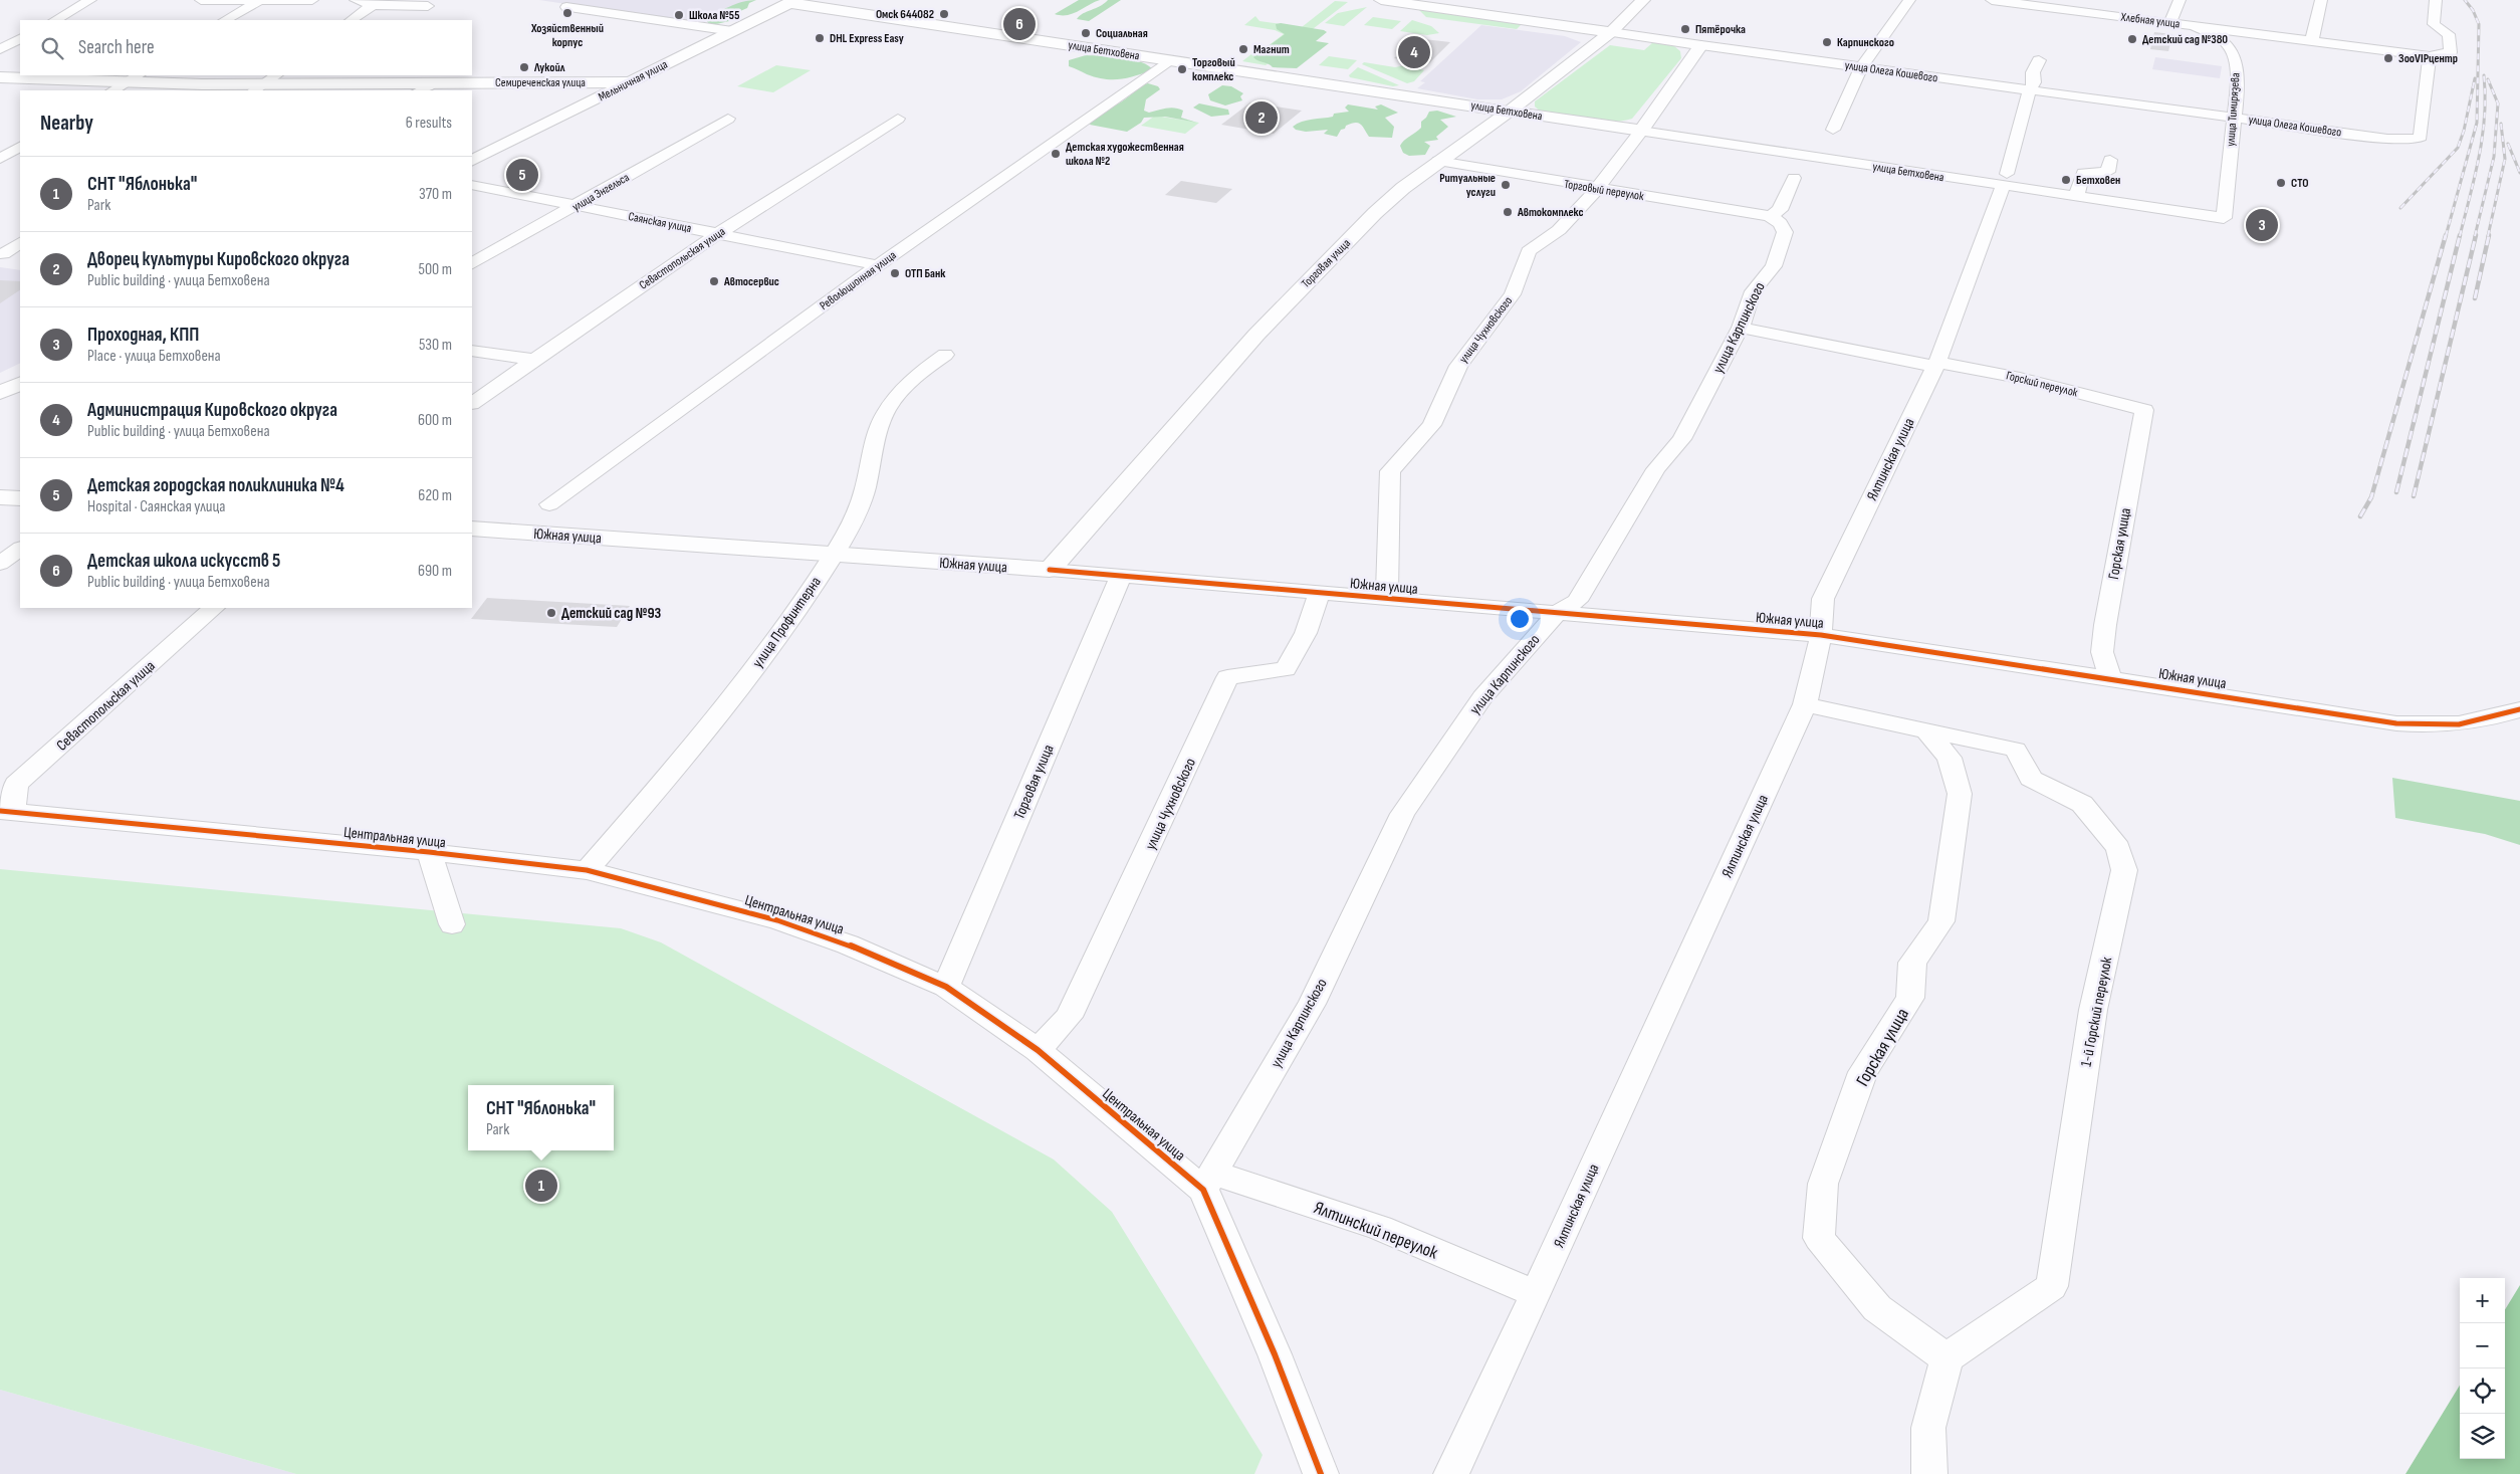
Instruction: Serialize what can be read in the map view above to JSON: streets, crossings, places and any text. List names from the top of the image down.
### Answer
{
  "streets": {
    "main road": [
      "улица Бетховена",
      "улица Олега Кошевого",
      "Мельничная улица",
      "Семиреченская улица",
      "Торговая улица",
      "улица Чухновского",
      "Южная улица"
    ],
    "street": [
      "Хлебная улица",
      "улица Тимирязева",
      "Торговый переулок",
      "улица Энгельса",
      "Саянская улица",
      "Севастопольская улица",
      "Революционная улица",
      "улица Карпинского",
      "Горский переулок",
      "Ялтинская улица",
      "Горская улица",
      "улица Профинтерна",
      "Центральная улица",
      "1-й Горский переулок",
      "Ялтинский переулок"
    ]
  },
  "crossings": [
    ["Хлебная улица", "улица Олега Кошевого"],
    ["Хлебная улица", "улица Тимирязева"],
    ["улица Бетховена", "Мельничная улица"],
    ["улица Бетховена", "улица Тимирязева"],
    ["улица Бетховена", "Торговая улица"],
    ["улица Бетховена", "Революционная улица"],
    ["улица Бетховена", "улица Чухновского"],
    ["улица Бетховена", "Ялтинская улица"],
    ["улица Олега Кошевого", "улица Тимирязева"],
    ["улица Олега Кошевого", "Торговая улица"],
    ["улица Олега Кошевого", "улица Чухновского"],
    ["улица Олега Кошевого", "Ялтинская улица"],
    ["Мельничная улица", "Семиреченская улица"],
    ["Торговый переулок", "Торговая улица"],
    ["Торговый переулок", "улица Карпинского"],
    ["Торговый переулок", "улица Чухновского"],
    ["улица Энгельса", "Саянская улица"],
    ["Саянская улица", "Севастопольская улица"],
    ["Саянская улица", "Революционная улица"],
    ["Севастопольская улица", "Центральная улица"],
    ["Торговая улица", "Южная улица"],
    ["Торговая улица", "Центральная улица"],
    ["улица Карпинского", "Горский переулок"],
    ["улица Карпинского", "Южная улица"],
    ["улица Карпинского", "Центральная улица"],
    ["улица Карпинского", "Ялтинский переулок"],
    ["улица Чухновского", "Южная улица"],
    ["улица Чухновского", "Центральная улица"],
    ["Горский переулок", "Ялтинская улица"],
    ["Горский переулок", "Горская улица"],
    ["Ялтинская улица", "Южная улица"],
    ["Ялтинская улица", "Ялтинский переулок"],
    ["Южная улица", "Горская улица"],
    ["Южная улица", "улица Профинтерна"],
    ["Горская улица", "1-й Горский переулок"],
    ["улица Профинтерна", "Центральная улица"],
    ["Центральная улица", "Ялтинский переулок"]
  ],
  "places": [
    "Хозяйственный корпус",
    "Омск 644082",
    "Школа №55",
    "Пятёрочка",
    "Социальная",
    "DHL Express Easy",
    "Детский сад №380",
    "Карпинского",
    "Магнит",
    "ЗооVIPцентр",
    "Лукойл",
    "Торговый комплекс",
    "Детская художественная школа №2",
    "Бетховен",
    "СТО",
    "Ритуальные услуги",
    "Автокомплекс",
    "ОТП Банк",
    "Автосервис",
    "Детский сад №93"
  ],
  "page": {
    "pins": [
      "6",
      "4",
      "2",
      "5",
      "3",
      "1"
    ],
    "search": "Search here",
    "heading": ["Nearby", "6 results"],
    "list": [
      {
        "mark": "1",
        "name": "СНТ \"Яблонька\"",
        "note": "Park",
        "value": "370 m"
      },
      {
        "mark": "2",
        "name": "Дворец культуры Кировского округа",
        "note": "Public building · улица Бетховена",
        "value": "500 m"
      },
      {
        "mark": "3",
        "name": "Проходная, КПП",
        "note": "Place · улица Бетховена",
        "value": "530 m"
      },
      {
        "mark": "4",
        "name": "Администрация Кировского округа",
        "note": "Public building · улица Бетховена",
        "value": "600 m"
      },
      {
        "mark": "5",
        "name": "Детская городская поликлиника №4",
        "note": "Hospital · Саянская улица",
        "value": "620 m"
      },
      {
        "mark": "6",
        "name": "Детская школа искусств 5",
        "note": "Public building · улица Бетховена",
        "value": "690 m"
      }
    ],
    "popup": ["СНТ \"Яблонька\"", "Park"],
    "map_buttons": ["+", "−"]
  }
}
